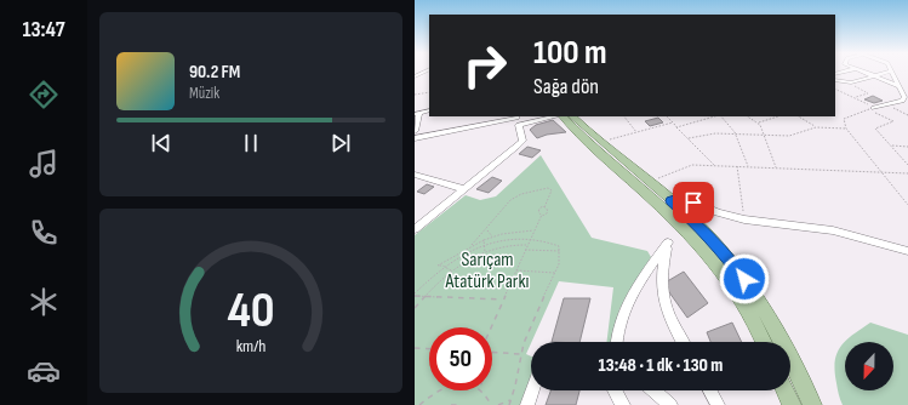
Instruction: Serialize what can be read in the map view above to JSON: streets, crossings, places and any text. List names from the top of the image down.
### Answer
{
  "parks": ["Sarıçam Atatürk Parkı"],
  "north": "bottom",
  "page": {
    "tabs": "13:47",
    "turn": ["100 m", "Sağa dön"],
    "song": ["90.2 FM", "Müzik"],
    "limit": "50",
    "trip": "13:48 · 1 dk · 130 m",
    "gauge": ["40", "km/h"]
  }
}
